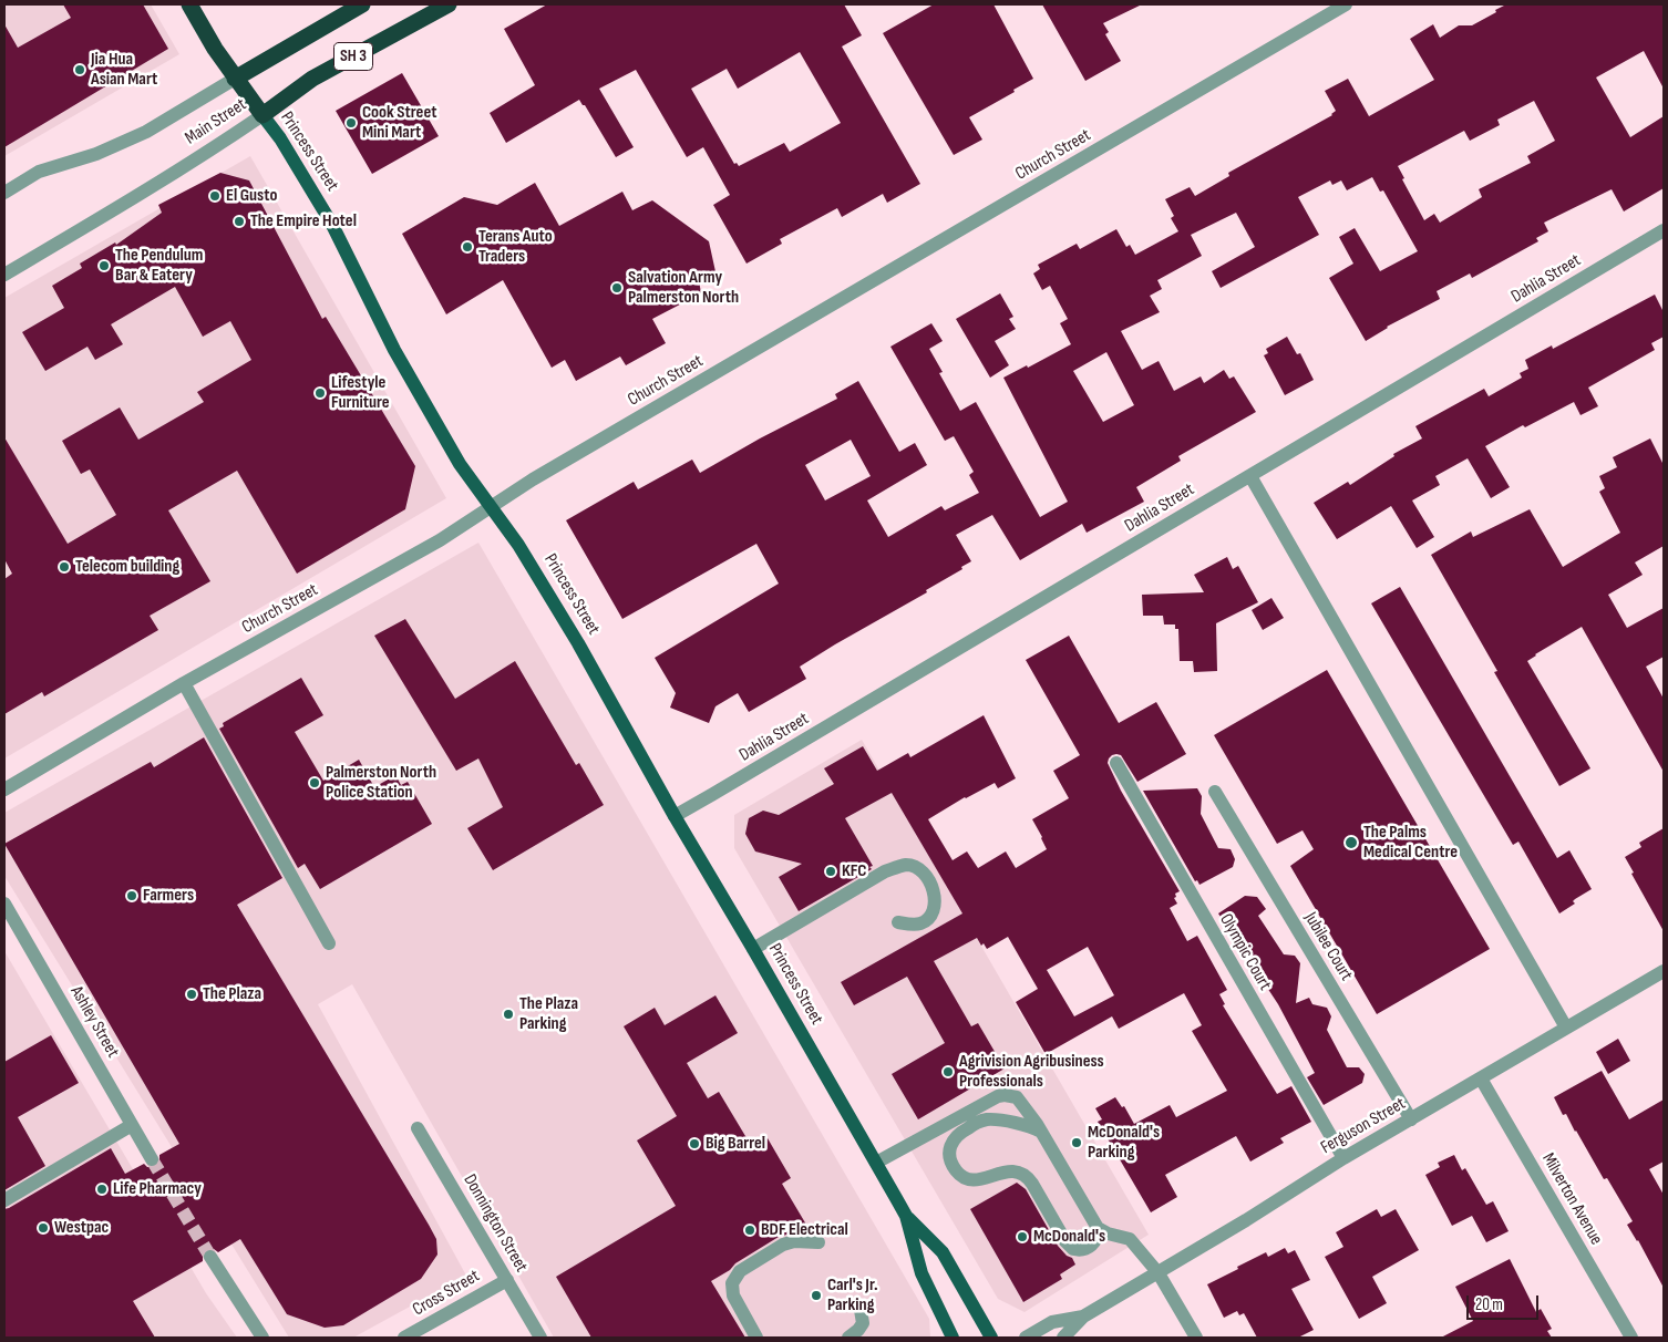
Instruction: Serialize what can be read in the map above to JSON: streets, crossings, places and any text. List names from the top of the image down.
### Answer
{
  "streets": {
    "highway": ["SH 3", "Main Street", "Princess Street"],
    "street": [
      "Church Street",
      "Dahlia Street",
      "Jubilee Court",
      "Olympic Court",
      "Ashley Street",
      "Ferguson Street",
      "Milverton Avenue",
      "Donnington Street",
      "Cross Street"
    ]
  },
  "crossings": [
    ["Main Street", "Princess Street"],
    ["Princess Street", "Church Street"],
    ["Princess Street", "Dahlia Street"],
    ["Jubilee Court", "Ferguson Street"],
    ["Olympic Court", "Ferguson Street"],
    ["Ferguson Street", "Milverton Avenue"],
    ["Donnington Street", "Cross Street"]
  ],
  "places": [
    "Jia Hua Asian Mart",
    "Cook Street Mini Mart",
    "El Gusto",
    "The Empire Hotel",
    "Terans Auto Traders",
    "The Pendulum Bar & Eatery",
    "Salvation Army Palmerston North",
    "Lifestyle Furniture",
    "Telecom building",
    "Palmerston North Police Station",
    "The Palms Medical Centre",
    "KFC",
    "Farmers",
    "The Plaza",
    "The Plaza Parking",
    "Agrivision Agribusiness Professionals",
    "McDonald's Parking",
    "Big Barrel",
    "Life Pharmacy",
    "Westpac",
    "BDF Electrical",
    "McDonald's",
    "Carl's Jr. Parking"
  ],
  "scale_bar": "20 m"
}
